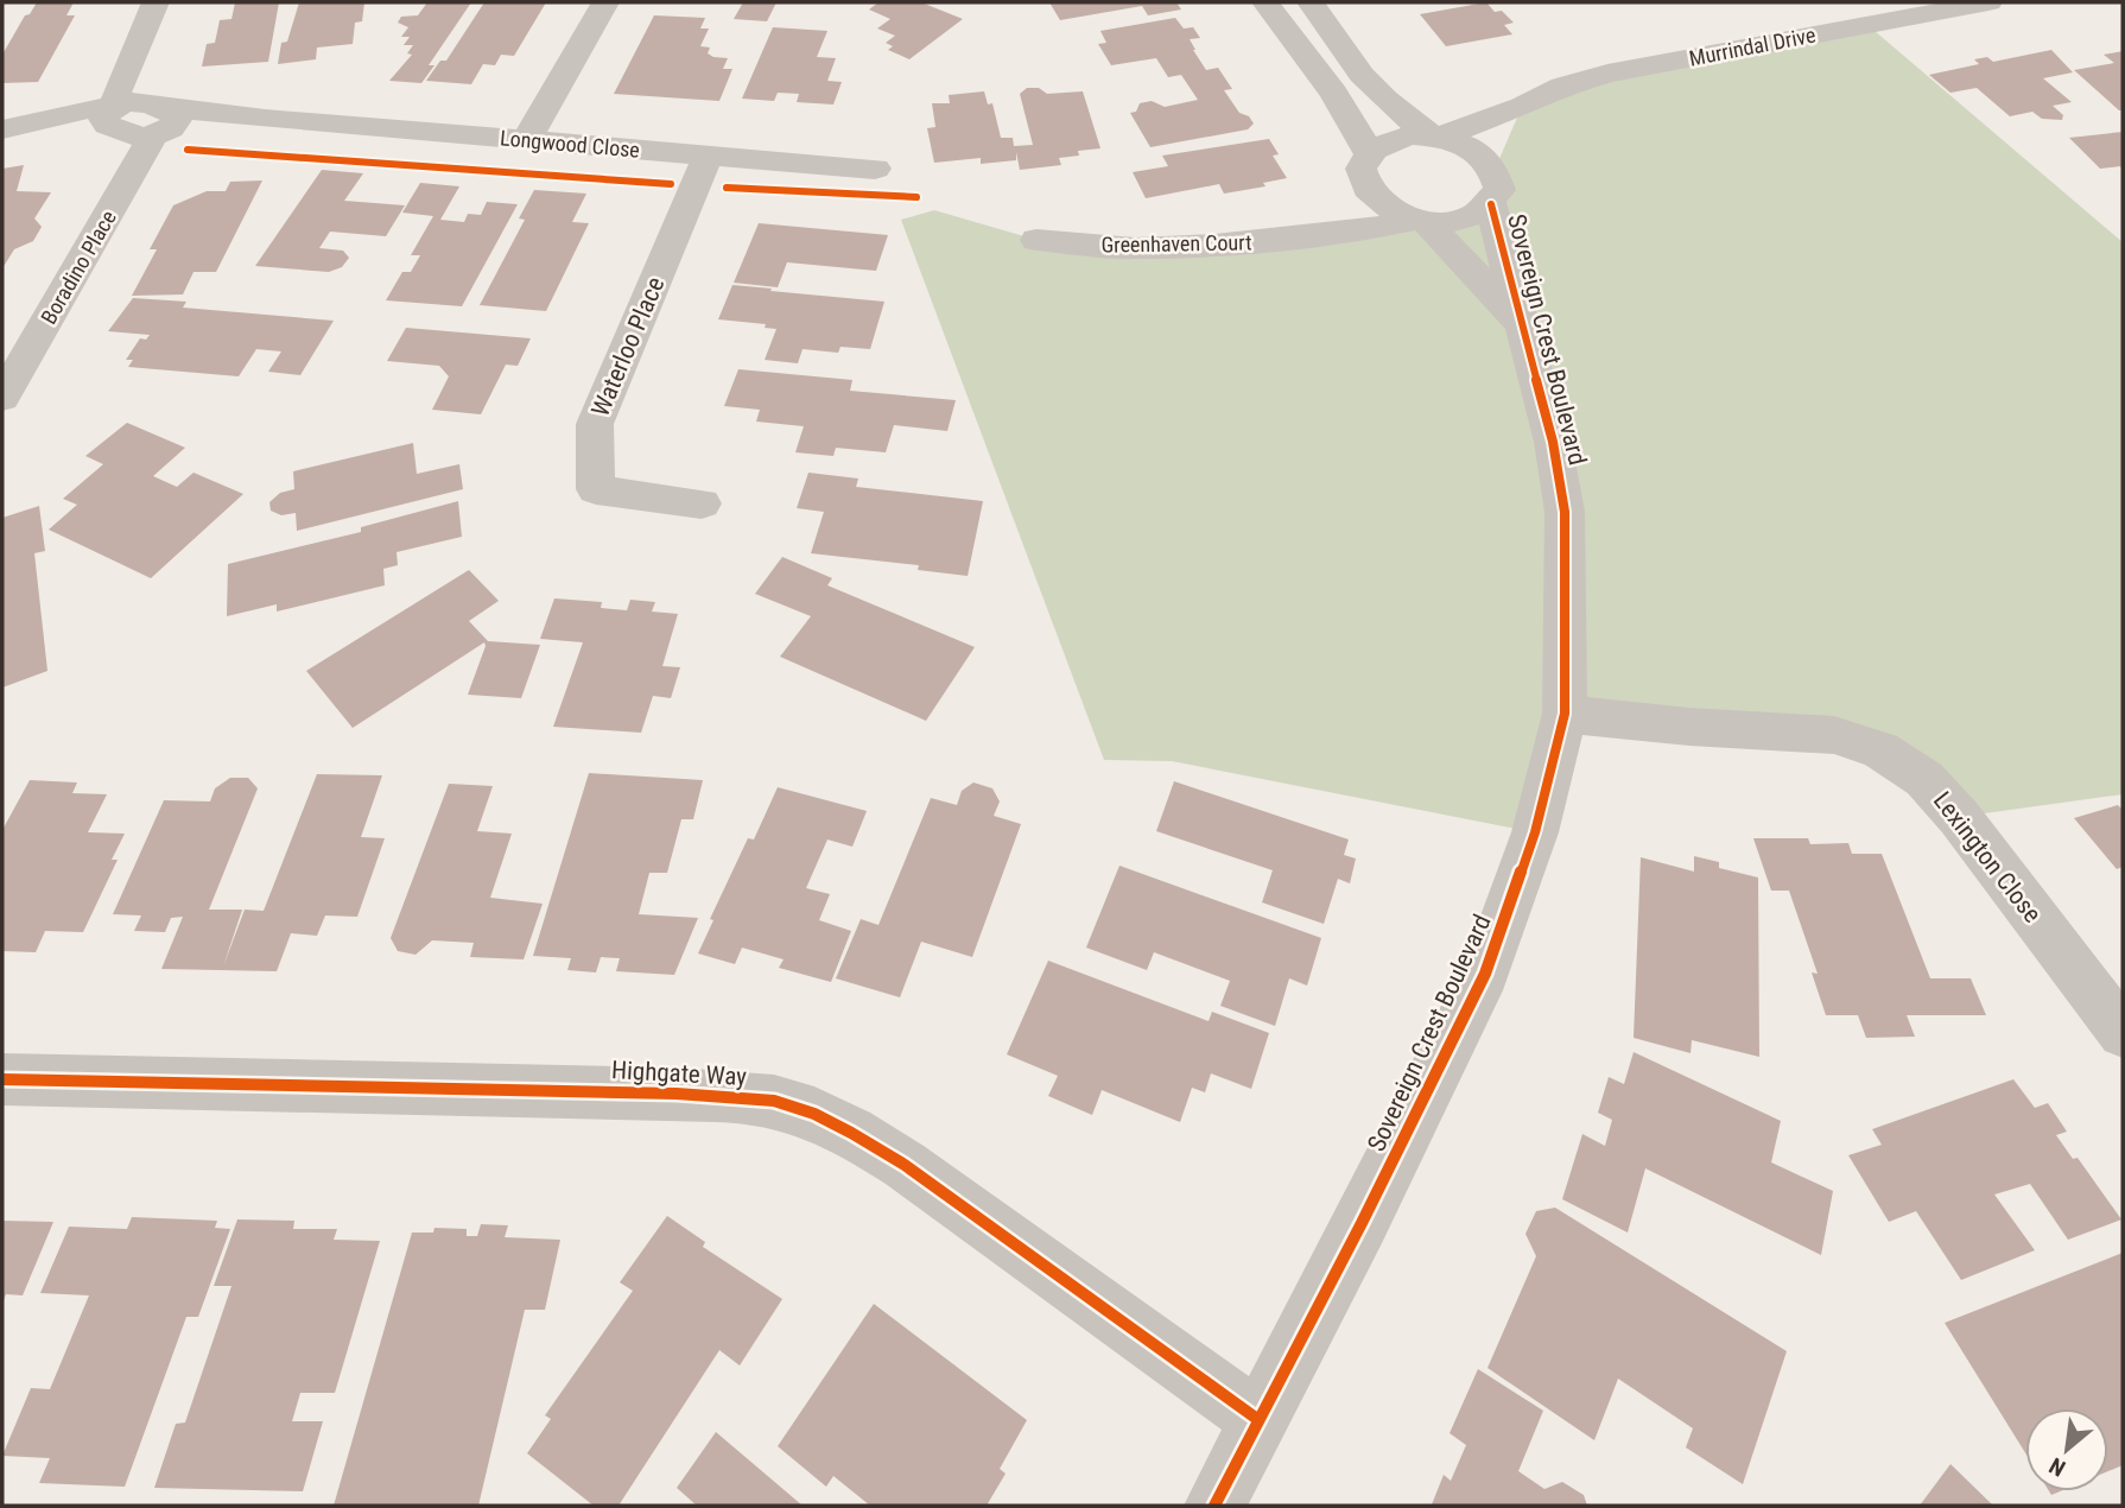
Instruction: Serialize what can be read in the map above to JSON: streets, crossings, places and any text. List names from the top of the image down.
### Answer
{
  "streets": {
    "street": [
      "Murrindal Drive",
      "Longwood Close",
      "Greenhaven Court",
      "Boradino Place",
      "Sovereign Crest Boulevard",
      "Waterloo Place",
      "Lexington Close",
      "Highgate Way"
    ]
  },
  "crossings": [
    ["Murrindal Drive", "Greenhaven Court"],
    ["Murrindal Drive", "Sovereign Crest Boulevard"],
    ["Longwood Close", "Boradino Place"],
    ["Longwood Close", "Waterloo Place"],
    ["Greenhaven Court", "Sovereign Crest Boulevard"],
    ["Sovereign Crest Boulevard", "Lexington Close"],
    ["Sovereign Crest Boulevard", "Highgate Way"]
  ],
  "north": "bottom left"
}
